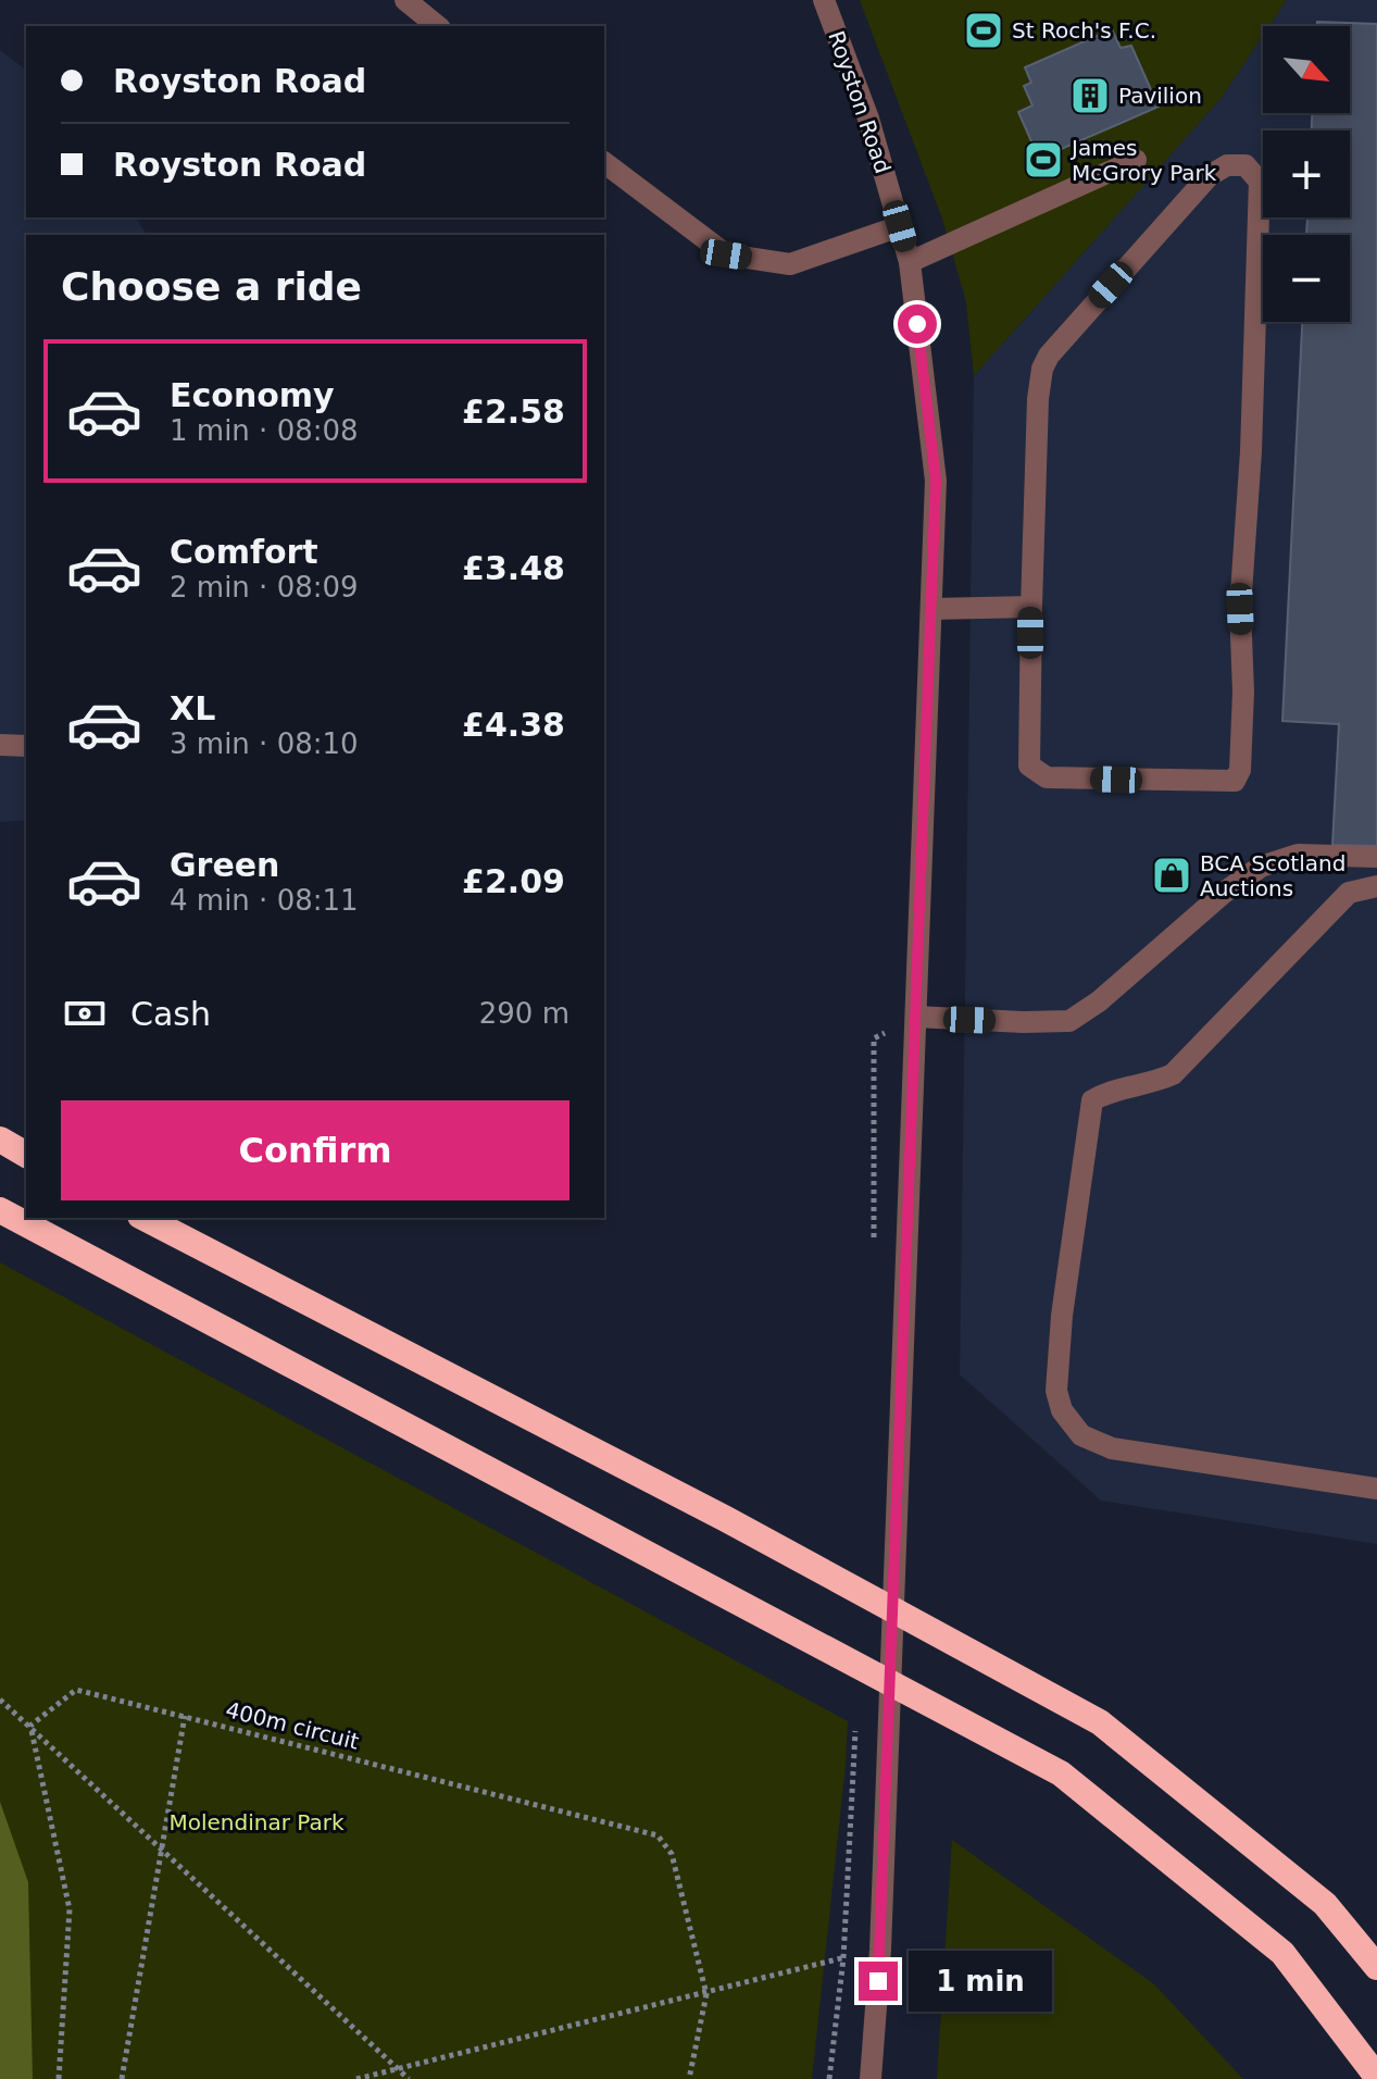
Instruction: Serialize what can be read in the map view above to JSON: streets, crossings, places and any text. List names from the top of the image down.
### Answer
{
  "streets": {
    "street": ["Royston Road"],
    "path": ["400m circuit"]
  },
  "parks": ["Molendinar Park"],
  "places": {
    "sports": ["St Roch's F.C.", "James McGrory Park"],
    "building": ["Pavilion"],
    "shop": ["BCA Scotland Auctions"]
  },
  "north": "bottom right",
  "page": {
    "map_buttons": ["+", "−"],
    "banner": ["Royston Road", "Royston Road"],
    "heading": "Choose a ride",
    "list": [
      {
        "name": "Economy",
        "note": "1 min · 08:08",
        "value": "£2.58"
      },
      {
        "name": "Comfort",
        "note": "2 min · 08:09",
        "value": "£3.48"
      },
      {
        "name": "XL",
        "note": "3 min · 08:10",
        "value": "£4.38"
      },
      {
        "name": "Green",
        "note": "4 min · 08:11",
        "value": "£2.09"
      }
    ],
    "pay": ["Cash", "290 m"],
    "buttons": "Confirm",
    "bubble": "1 min"
  }
}
